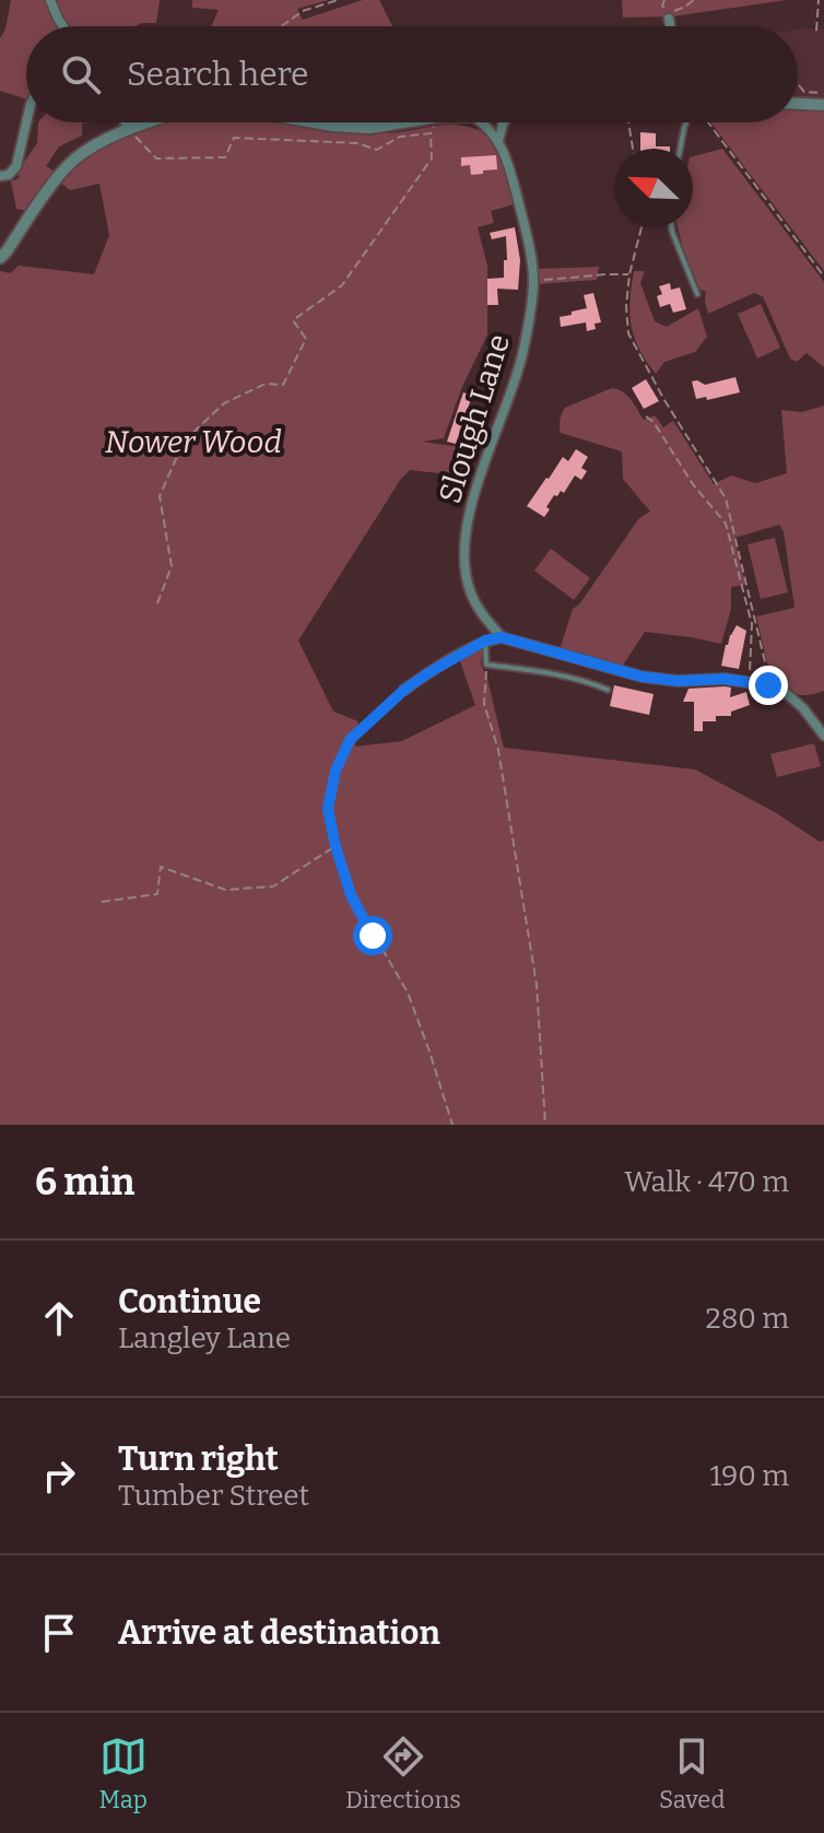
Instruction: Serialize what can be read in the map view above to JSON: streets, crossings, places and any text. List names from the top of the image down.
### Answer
{
  "streets": {
    "street": ["Slough Lane"]
  },
  "parks": ["Nower Wood"],
  "north": "top left",
  "page": {
    "search": "Search here",
    "heading": ["6 min", "Walk · 470 m"],
    "list": [
      ["Continue", "Langley Lane", "280 m"],
      ["Turn right", "Tumber Street", "190 m"],
      "Arrive at destination"
    ],
    "nav": ["Map", "Directions", "Saved"]
  }
}
